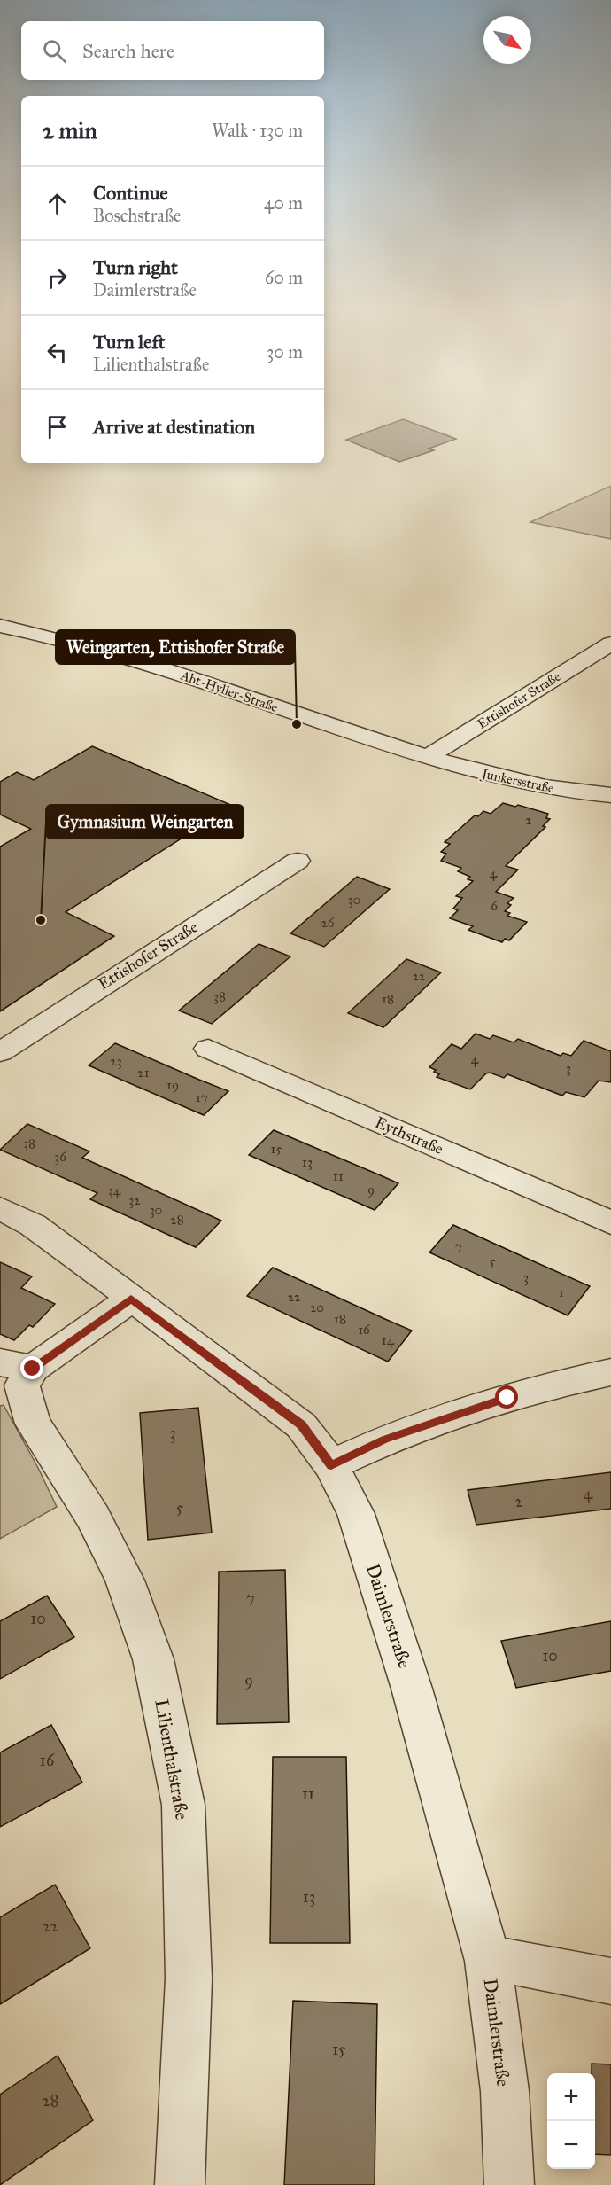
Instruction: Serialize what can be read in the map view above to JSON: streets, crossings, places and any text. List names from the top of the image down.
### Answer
{
  "streets": {
    "street": [
      "Abt-Hyller-Straße",
      "Ettishofer Straße",
      "Junkersstraße",
      "Eythstraße",
      "Daimlerstraße",
      "Lilienthalstraße"
    ]
  },
  "crossings": [
    ["Abt-Hyller-Straße", "Ettishofer Straße"],
    ["Abt-Hyller-Straße", "Junkersstraße"],
    ["Ettishofer Straße", "Junkersstraße"],
    ["Daimlerstraße", "Lilienthalstraße"]
  ],
  "places": ["Weingarten, Ettishofer Straße", "Gymnasium Weingarten"],
  "house_numbers": [
    "2",
    "4",
    "30",
    "6",
    "26",
    "22",
    "38",
    "18",
    "4",
    "23",
    "3",
    "21",
    "19",
    "17",
    "38",
    "15",
    "36",
    "13",
    "11",
    "9",
    "34",
    "32",
    "30",
    "28",
    "7",
    "5",
    "3",
    "1",
    "22",
    "20",
    "18",
    "16",
    "14",
    "3",
    "4",
    "2",
    "5",
    "7",
    "10",
    "10",
    "9",
    "16",
    "11",
    "13",
    "22",
    "15",
    "28"
  ],
  "north": "bottom right",
  "page": {
    "search": "Search here",
    "heading": ["2 min", "Walk · 130 m"],
    "list": [
      ["Continue", "Boschstraße", "40 m"],
      ["Turn right", "Daimlerstraße", "60 m"],
      ["Turn left", "Lilienthalstraße", "30 m"],
      "Arrive at destination"
    ],
    "map_buttons": ["+", "−"]
  }
}
